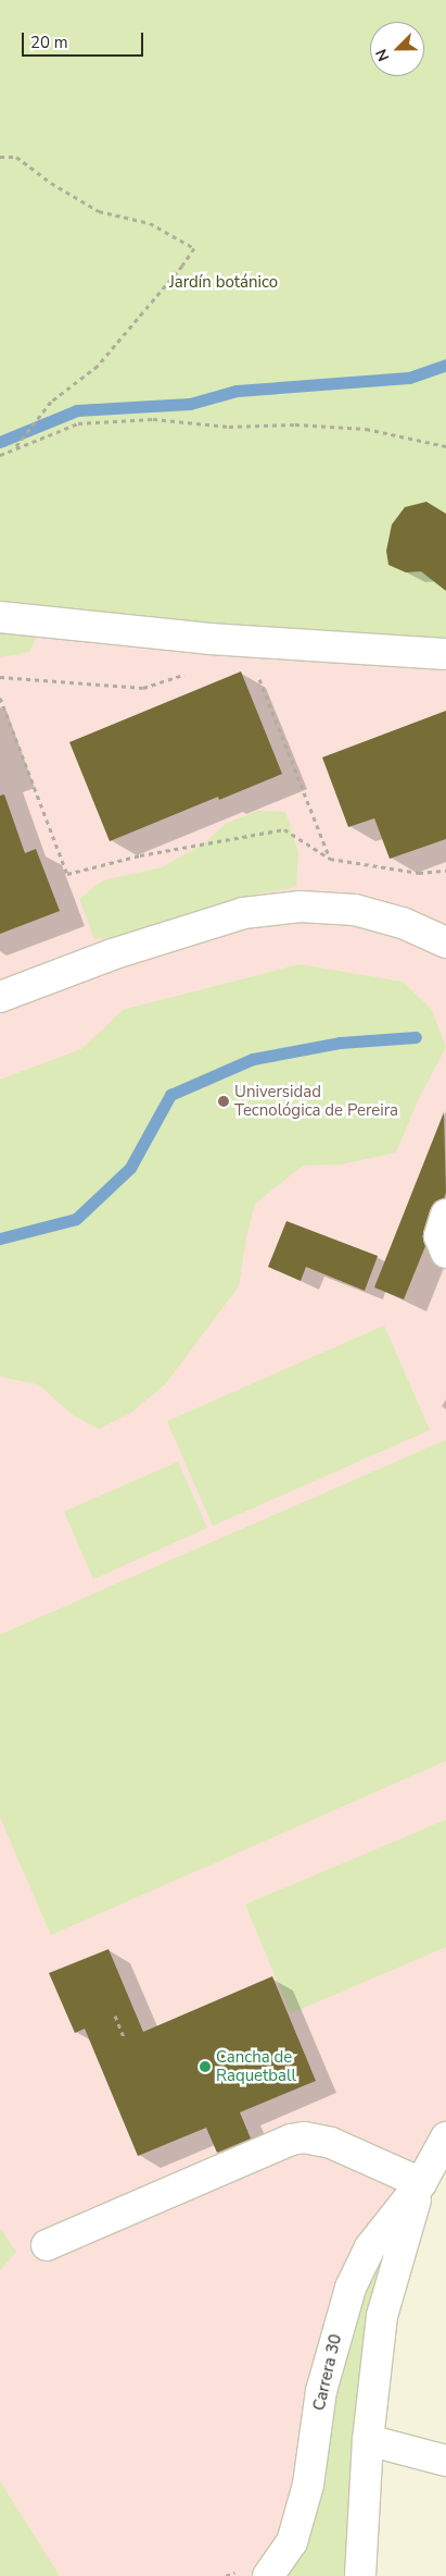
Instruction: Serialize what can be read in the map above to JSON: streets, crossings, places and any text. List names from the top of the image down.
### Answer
{
  "streets": {
    "street": ["Carrera 30"]
  },
  "parks": ["Jardín botánico"],
  "places": ["Universidad Tecnológica de Pereira", "Cancha de Raquetball"],
  "scale_bar": "20 m",
  "north": "bottom left"
}
